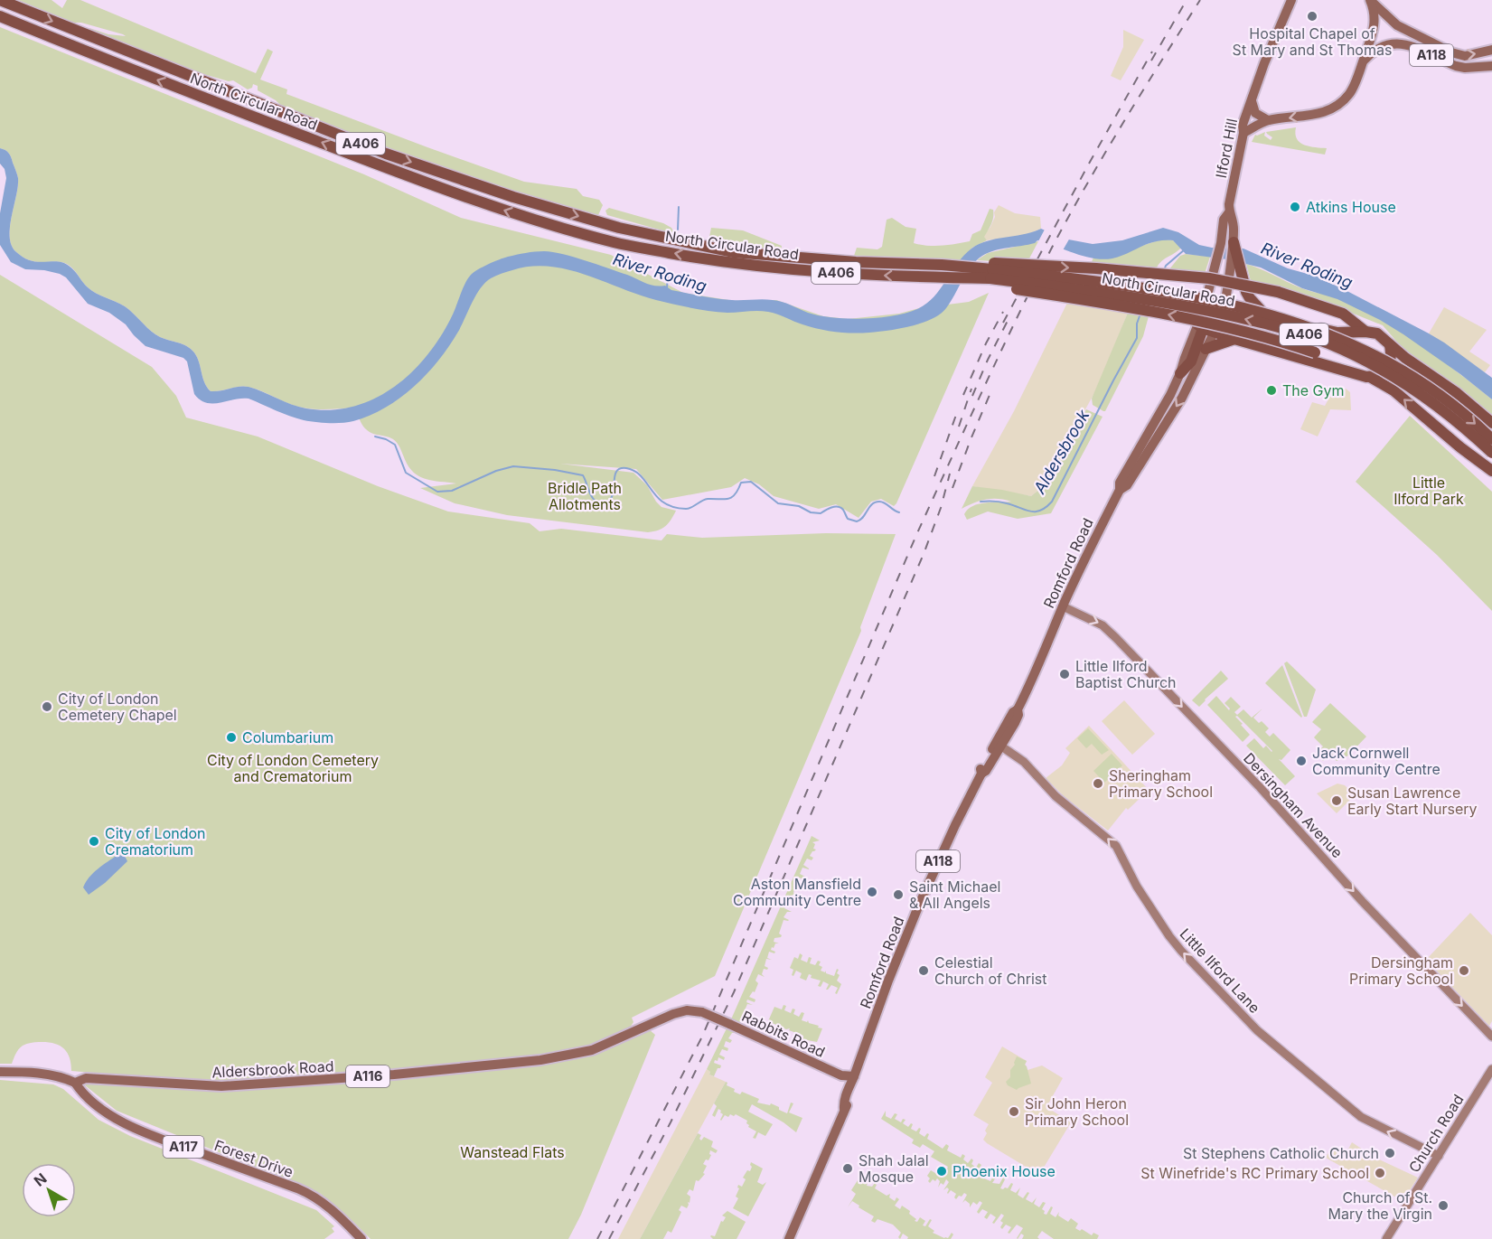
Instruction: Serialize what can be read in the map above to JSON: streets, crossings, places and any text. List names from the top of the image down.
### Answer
{
  "streets": {
    "highway": ["A118", "North Circular Road", "A406"],
    "main road": [
      "Ilford Hill",
      "Romford Road",
      "Dersingham Avenue",
      "Little Ilford Lane",
      "Rabbits Road",
      "Aldersbrook Road",
      "A116",
      "Church Road",
      "A117",
      "Forest Drive"
    ]
  },
  "crossings": [
    ["A118", "A406"],
    ["A118", "Ilford Hill"],
    ["A118", "Romford Road"],
    ["North Circular Road", "A406"],
    ["A406", "Ilford Hill"],
    ["A406", "Romford Road"],
    ["Ilford Hill", "Romford Road"],
    ["Romford Road", "Dersingham Avenue"],
    ["Romford Road", "Little Ilford Lane"],
    ["Romford Road", "Rabbits Road"],
    ["Little Ilford Lane", "Church Road"],
    ["Rabbits Road", "Aldersbrook Road"],
    ["Aldersbrook Road", "Forest Drive"]
  ],
  "one_way": ["Dersingham Avenue", "Little Ilford Lane"],
  "water": ["River Roding", "Aldersbrook"],
  "parks": [
    "Little Ilford Park",
    "Bridle Path Allotments",
    "City of London Cemetery and Crematorium",
    "Wanstead Flats"
  ],
  "places": [
    "Hospital Chapel of St Mary and St Thomas",
    "Atkins House",
    "The Gym",
    "Little Ilford Baptist Church",
    "City of London Cemetery Chapel",
    "Columbarium",
    "Jack Cornwell Community Centre",
    "Sheringham Primary School",
    "Susan Lawrence Early Start Nursery",
    "City of London Crematorium",
    "Aston Mansfield Community Centre",
    "Saint Michael & All Angels",
    "Celestial Church of Christ",
    "Dersingham Primary School",
    "Sir John Heron Primary School",
    "St Stephens Catholic Church",
    "Shah Jalal Mosque",
    "Phoenix House",
    "St Winefride's RC Primary School",
    "Church of St. Mary the Virgin"
  ],
  "north": "top left"
}
